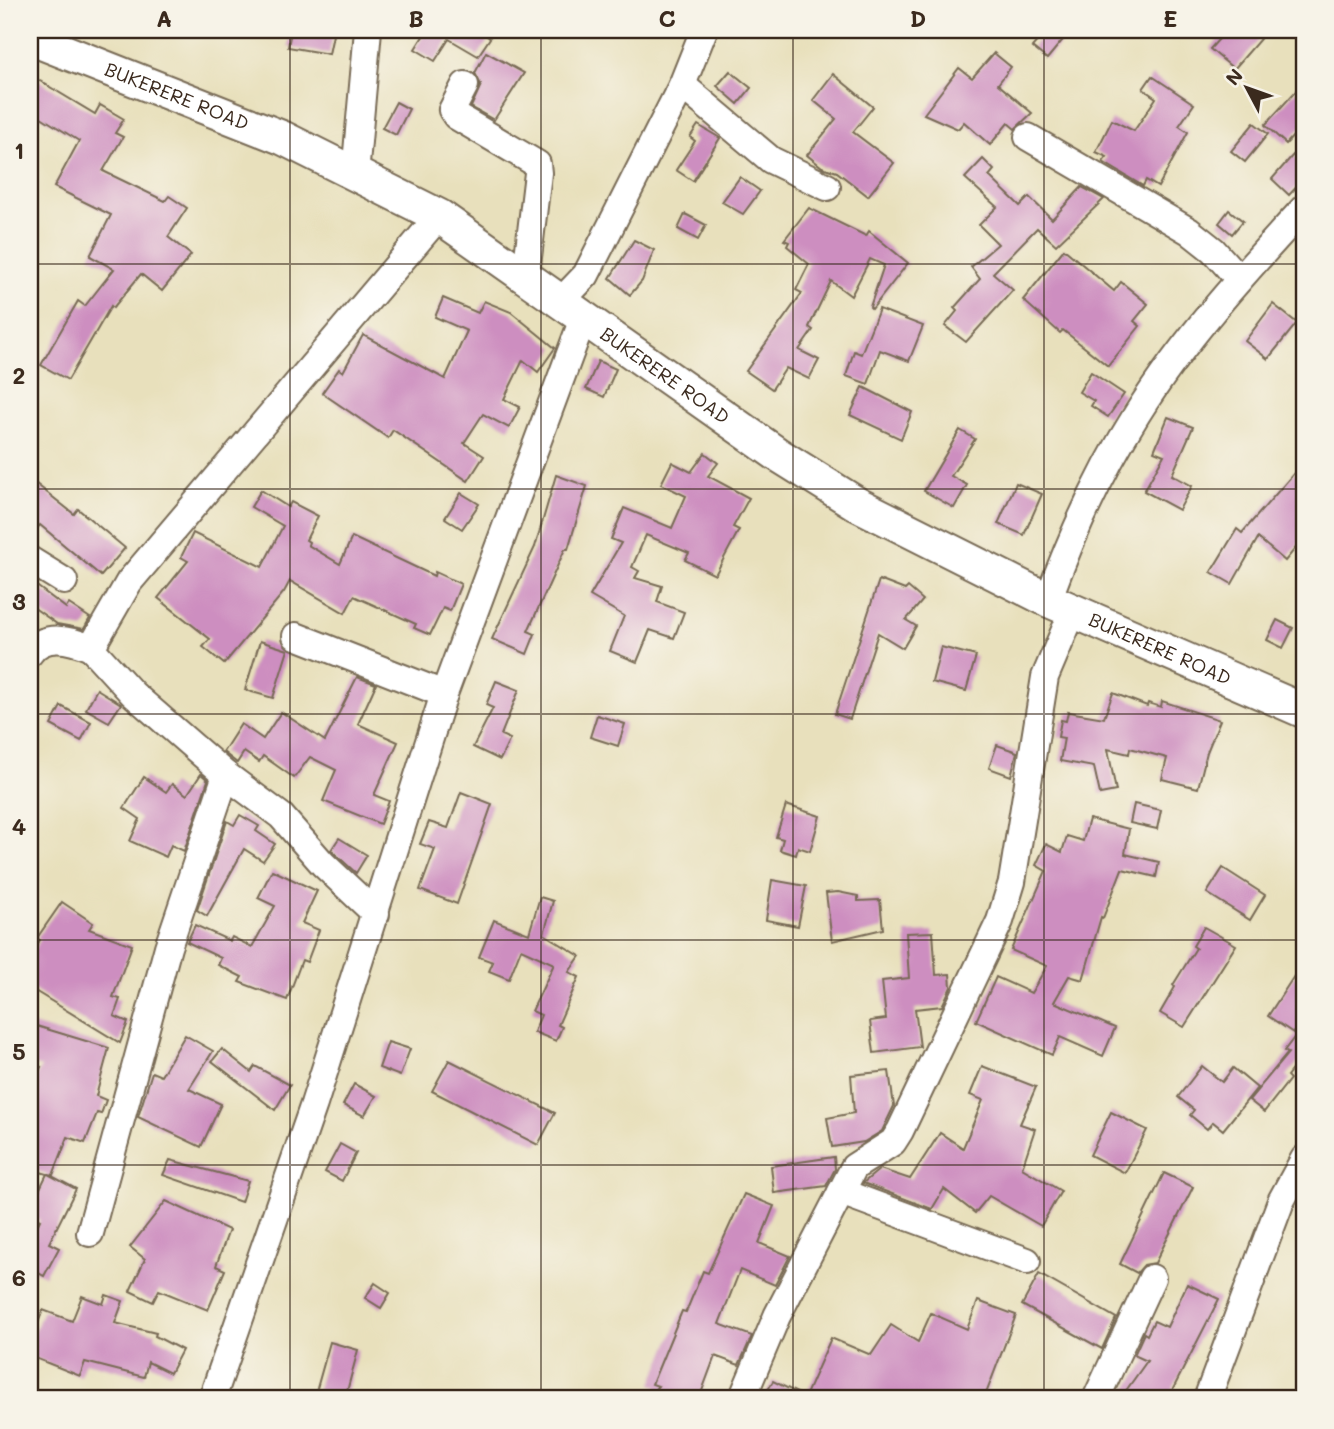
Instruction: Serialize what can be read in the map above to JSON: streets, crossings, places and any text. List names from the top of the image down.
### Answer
{
  "streets": {
    "main road": ["BUKERERE ROAD"]
  },
  "north": "top left",
  "grid": {
    "columns": [
      "A",
      "B",
      "C",
      "D",
      "E"
    ],
    "rows": [
      "1",
      "2",
      "3",
      "4",
      "5",
      "6"
    ]
  }
}
